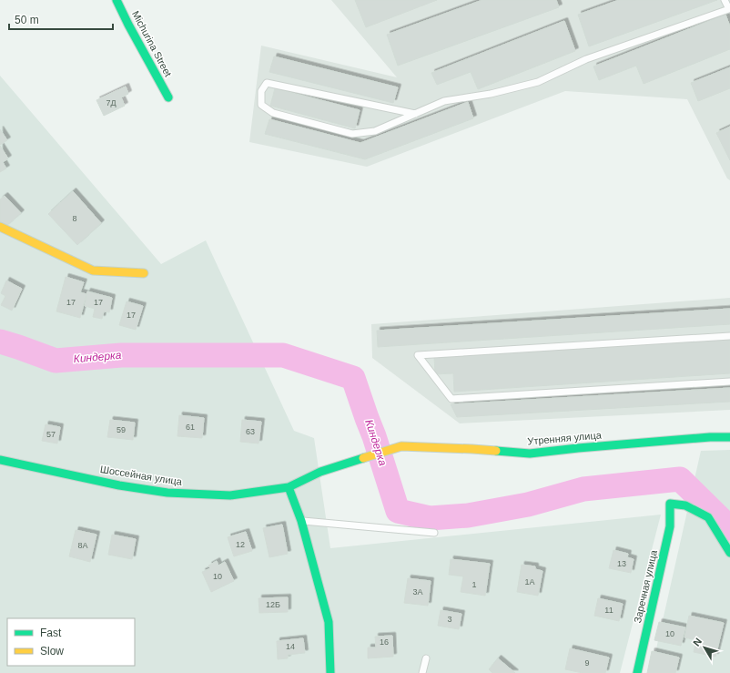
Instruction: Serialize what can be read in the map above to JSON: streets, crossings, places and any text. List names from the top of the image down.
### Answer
{
  "streets": {
    "street": [
      "Michurina Street",
      "Утренняя улица",
      "Шоссейная улица",
      "Заречная улица"
    ]
  },
  "crossings": [
    ["Утренняя улица", "Шоссейная улица"]
  ],
  "water": ["Киндерка"],
  "house_numbers": [
    "7Д",
    "8",
    "17",
    "17",
    "17",
    "61",
    "59",
    "63",
    "57",
    "12",
    "8А",
    "13",
    "10",
    "1А",
    "1",
    "3А",
    "12Б",
    "11",
    "3",
    "10",
    "16",
    "14",
    "9"
  ],
  "legend": ["Fast", "Slow"],
  "scale_bar": "50 m",
  "north": "top left"
}
